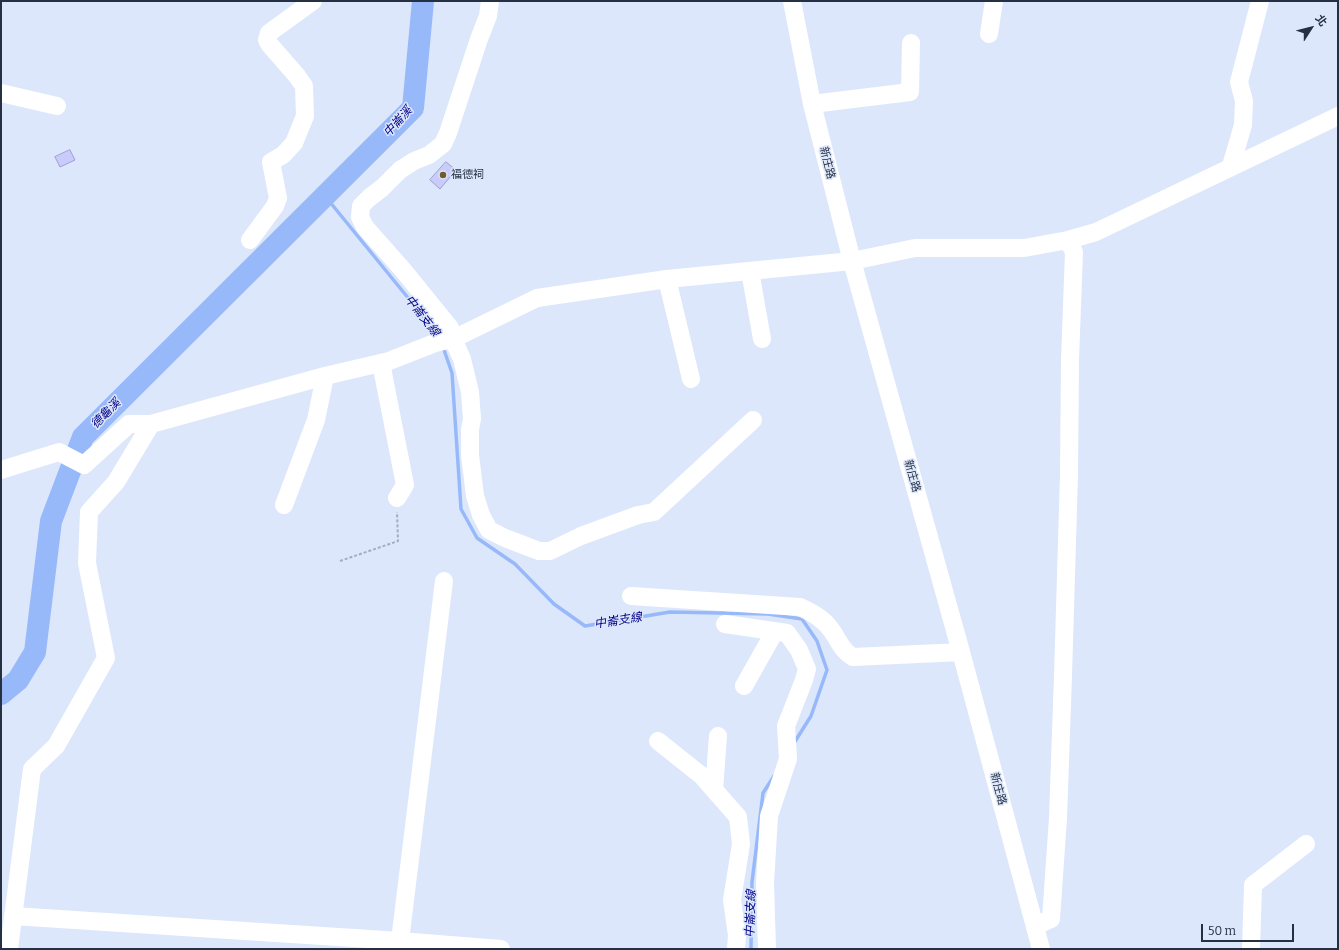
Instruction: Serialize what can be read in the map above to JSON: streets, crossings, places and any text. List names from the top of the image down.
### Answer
{
  "streets": {
    "street": ["新庄路"]
  },
  "water": ["中崙溪", "中崙支線", "德龜溪"],
  "places": ["福德祠"],
  "scale_bar": "50 m",
  "north": "top right"
}
